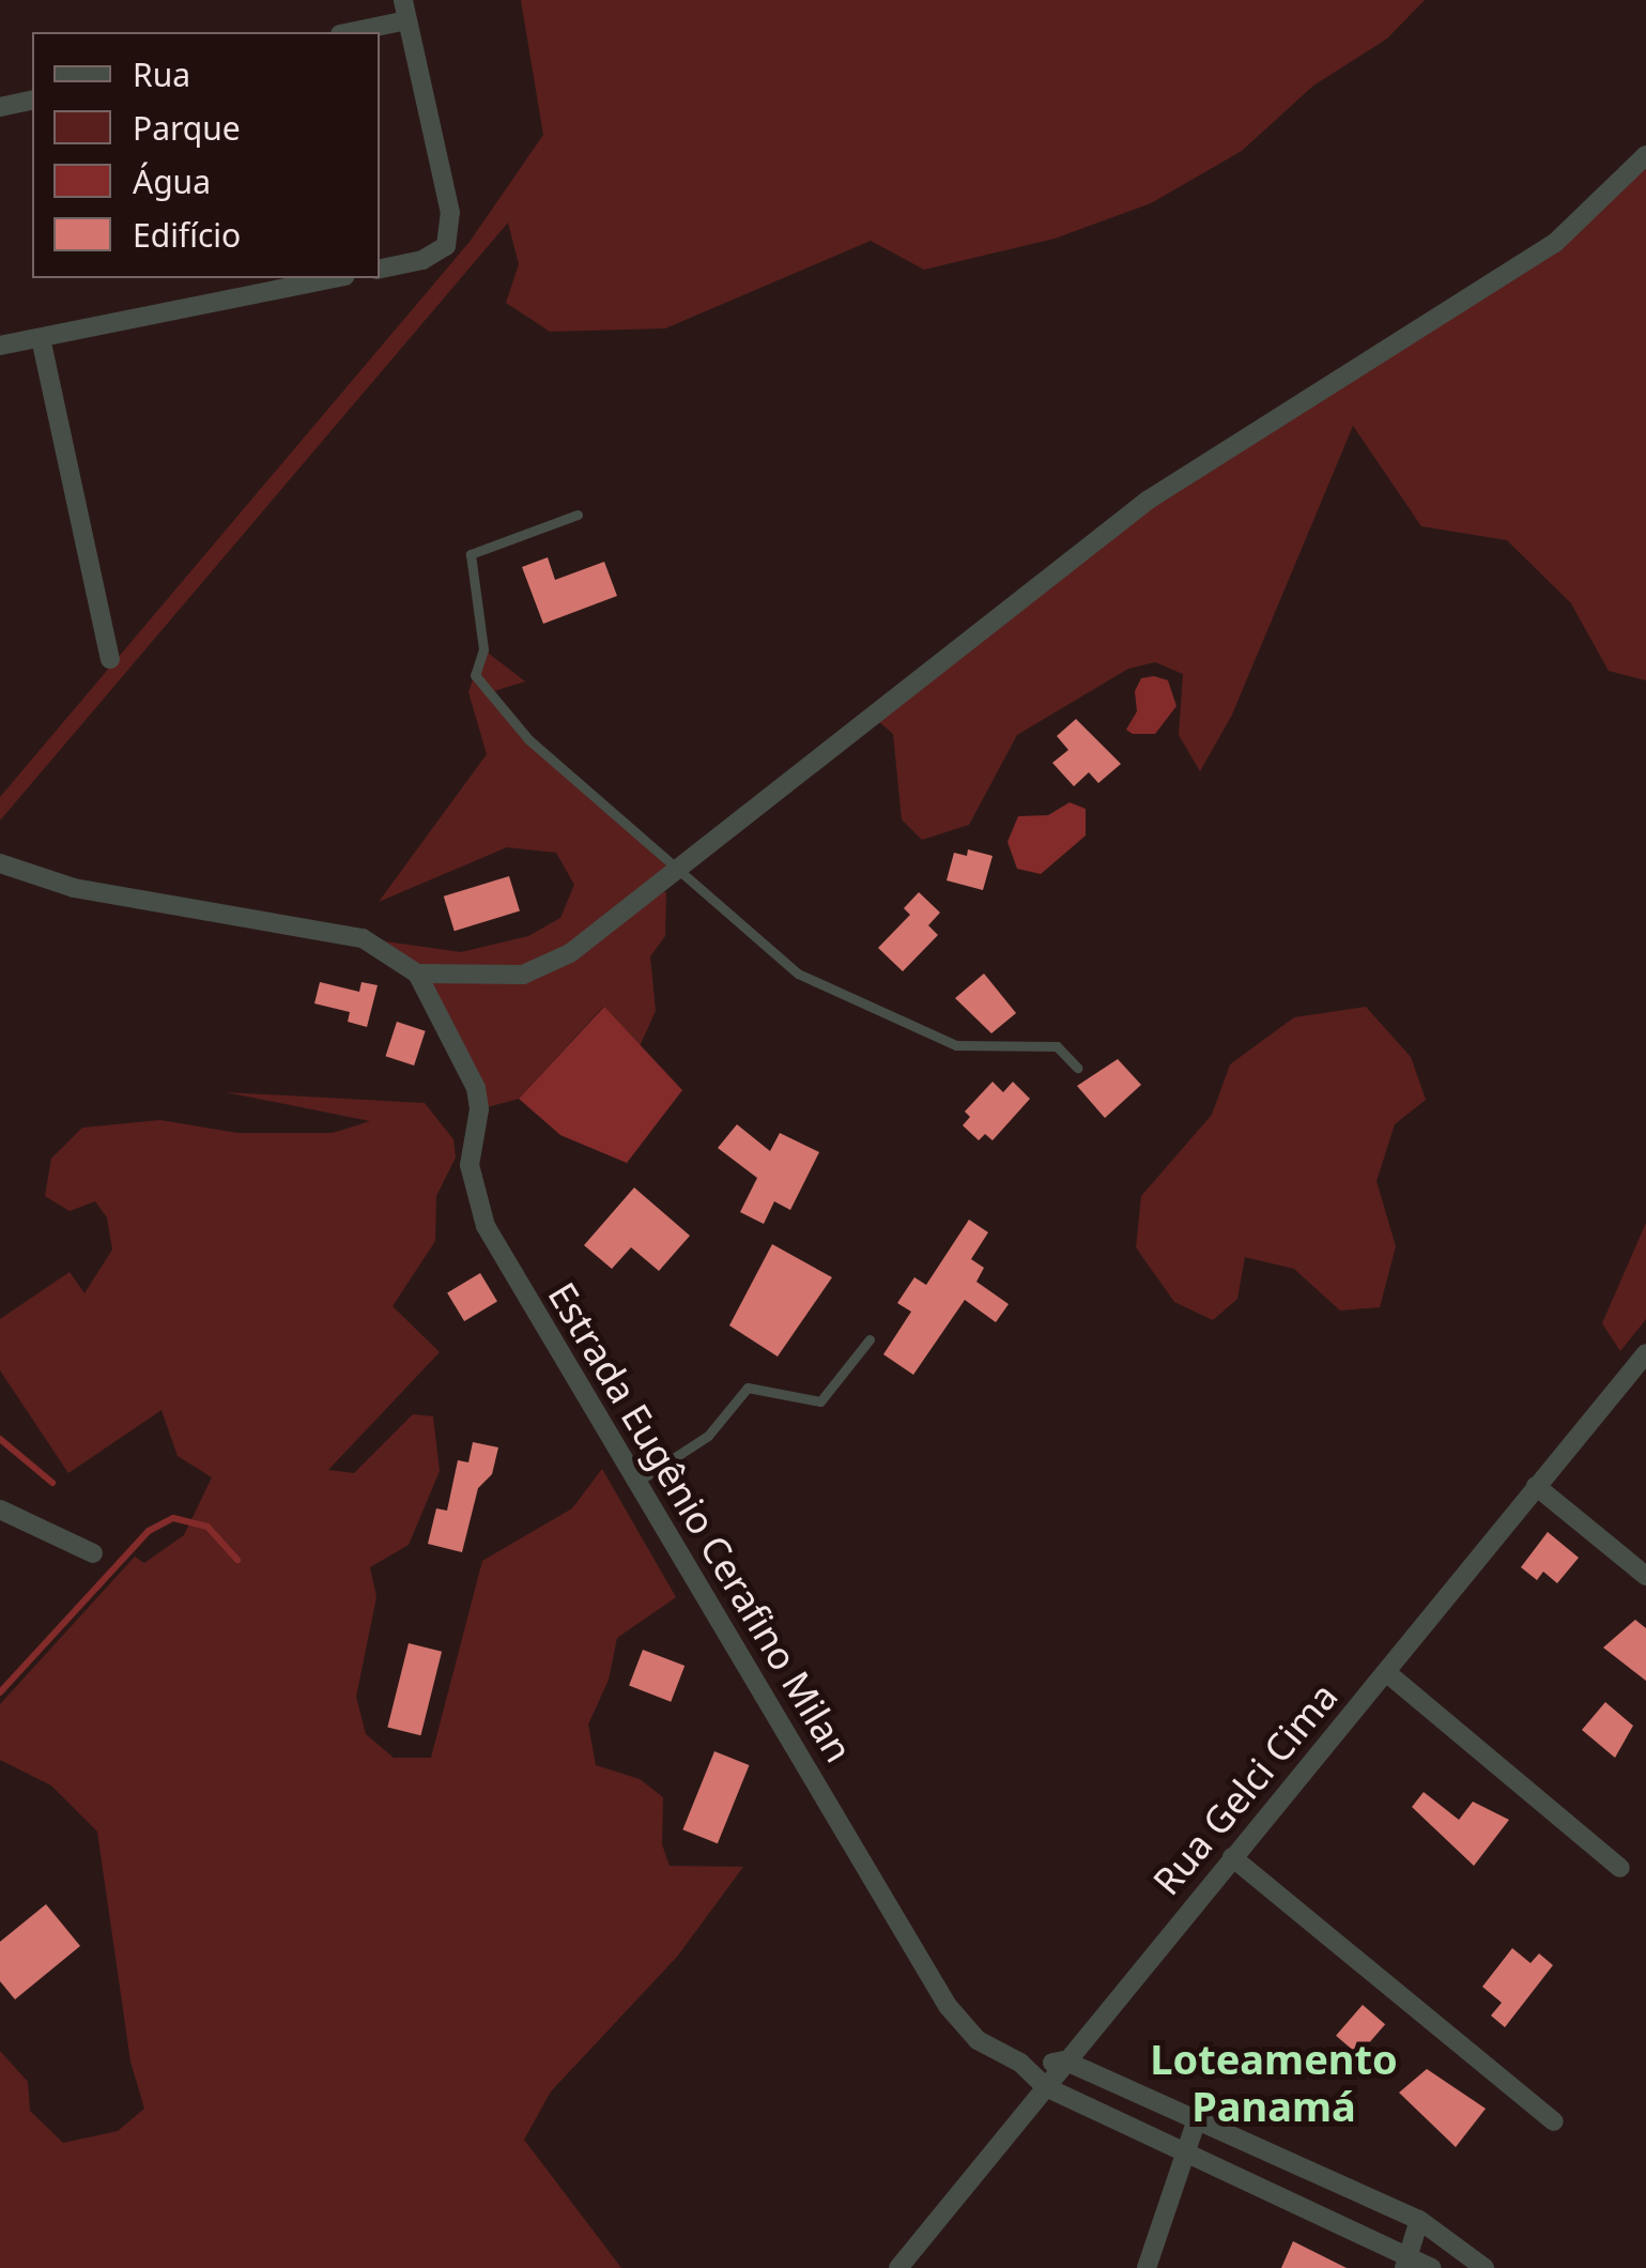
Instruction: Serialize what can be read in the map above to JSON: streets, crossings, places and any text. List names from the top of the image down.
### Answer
{
  "streets": {
    "street": ["Estrada Eugênio Cerafino Milan", "Rua Gelci Cima"]
  },
  "crossings": [
    ["Estrada Eugênio Cerafino Milan", "Rua Gelci Cima"]
  ],
  "districts": ["Loteamento Panamá"],
  "legend": [
    "Rua",
    "Parque",
    "Água",
    "Edifício"
  ]
}
